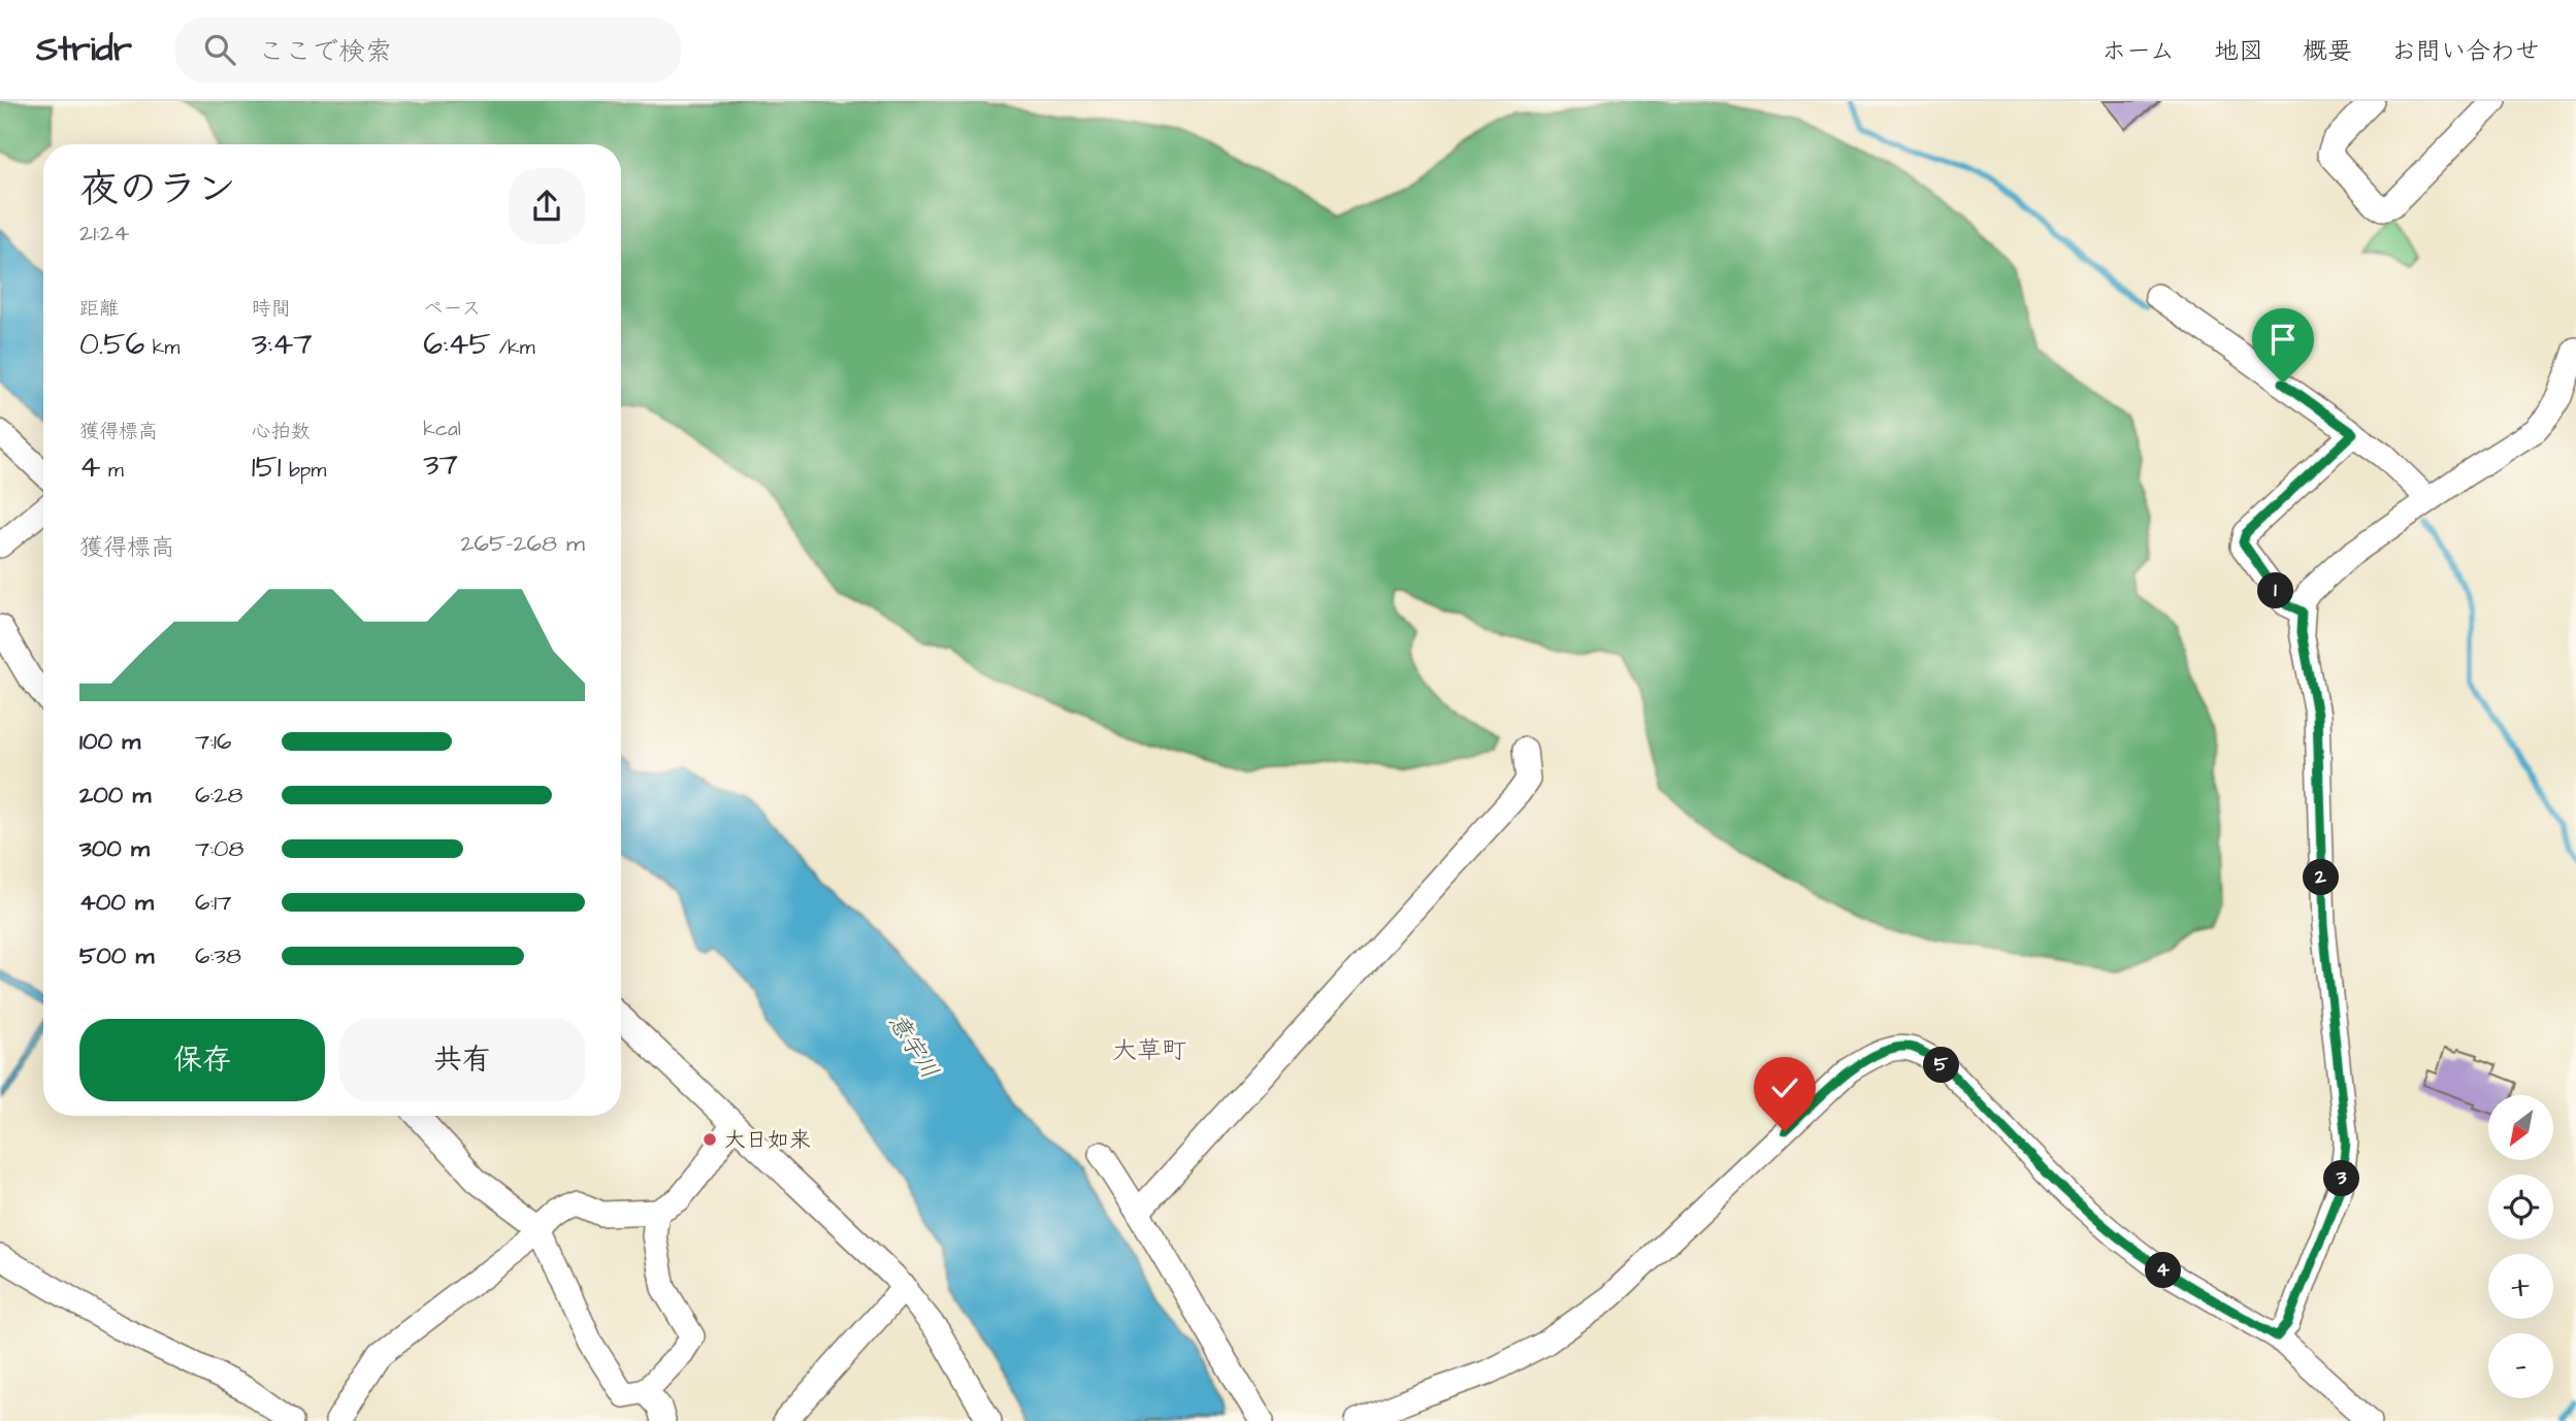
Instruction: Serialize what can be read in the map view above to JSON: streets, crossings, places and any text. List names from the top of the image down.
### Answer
{
  "districts": ["大草町"],
  "water": ["意宇川"],
  "places": ["大日如来"],
  "north": "bottom left",
  "page": {
    "header": "Stridr",
    "search": "ここで検索",
    "nav": [
      "ホーム",
      "地図",
      "概要",
      "お問い合わせ"
    ],
    "heading": ["夜のラン", "21:24"],
    "stats": [
      ["距離", "0.56 km"],
      ["時間", "3:47"],
      ["ペース", "6:45 /km"],
      ["獲得標高", "4 m"],
      ["心拍数", "151 bpm"],
      ["kcal", "37"]
    ],
    "chart": ["獲得標高", "265–268 m"],
    "pins": [
      "1",
      "2",
      "5",
      "3",
      "4"
    ],
    "list": [
      {
        "name": "100 m",
        "note": "7:16"
      },
      {
        "name": "200 m",
        "note": "6:28"
      },
      {
        "name": "300 m",
        "note": "7:08"
      },
      {
        "name": "400 m",
        "note": "6:17"
      },
      {
        "name": "500 m",
        "note": "6:38"
      }
    ],
    "buttons": ["保存", "共有"],
    "map_buttons": ["+", "−"]
  }
}
